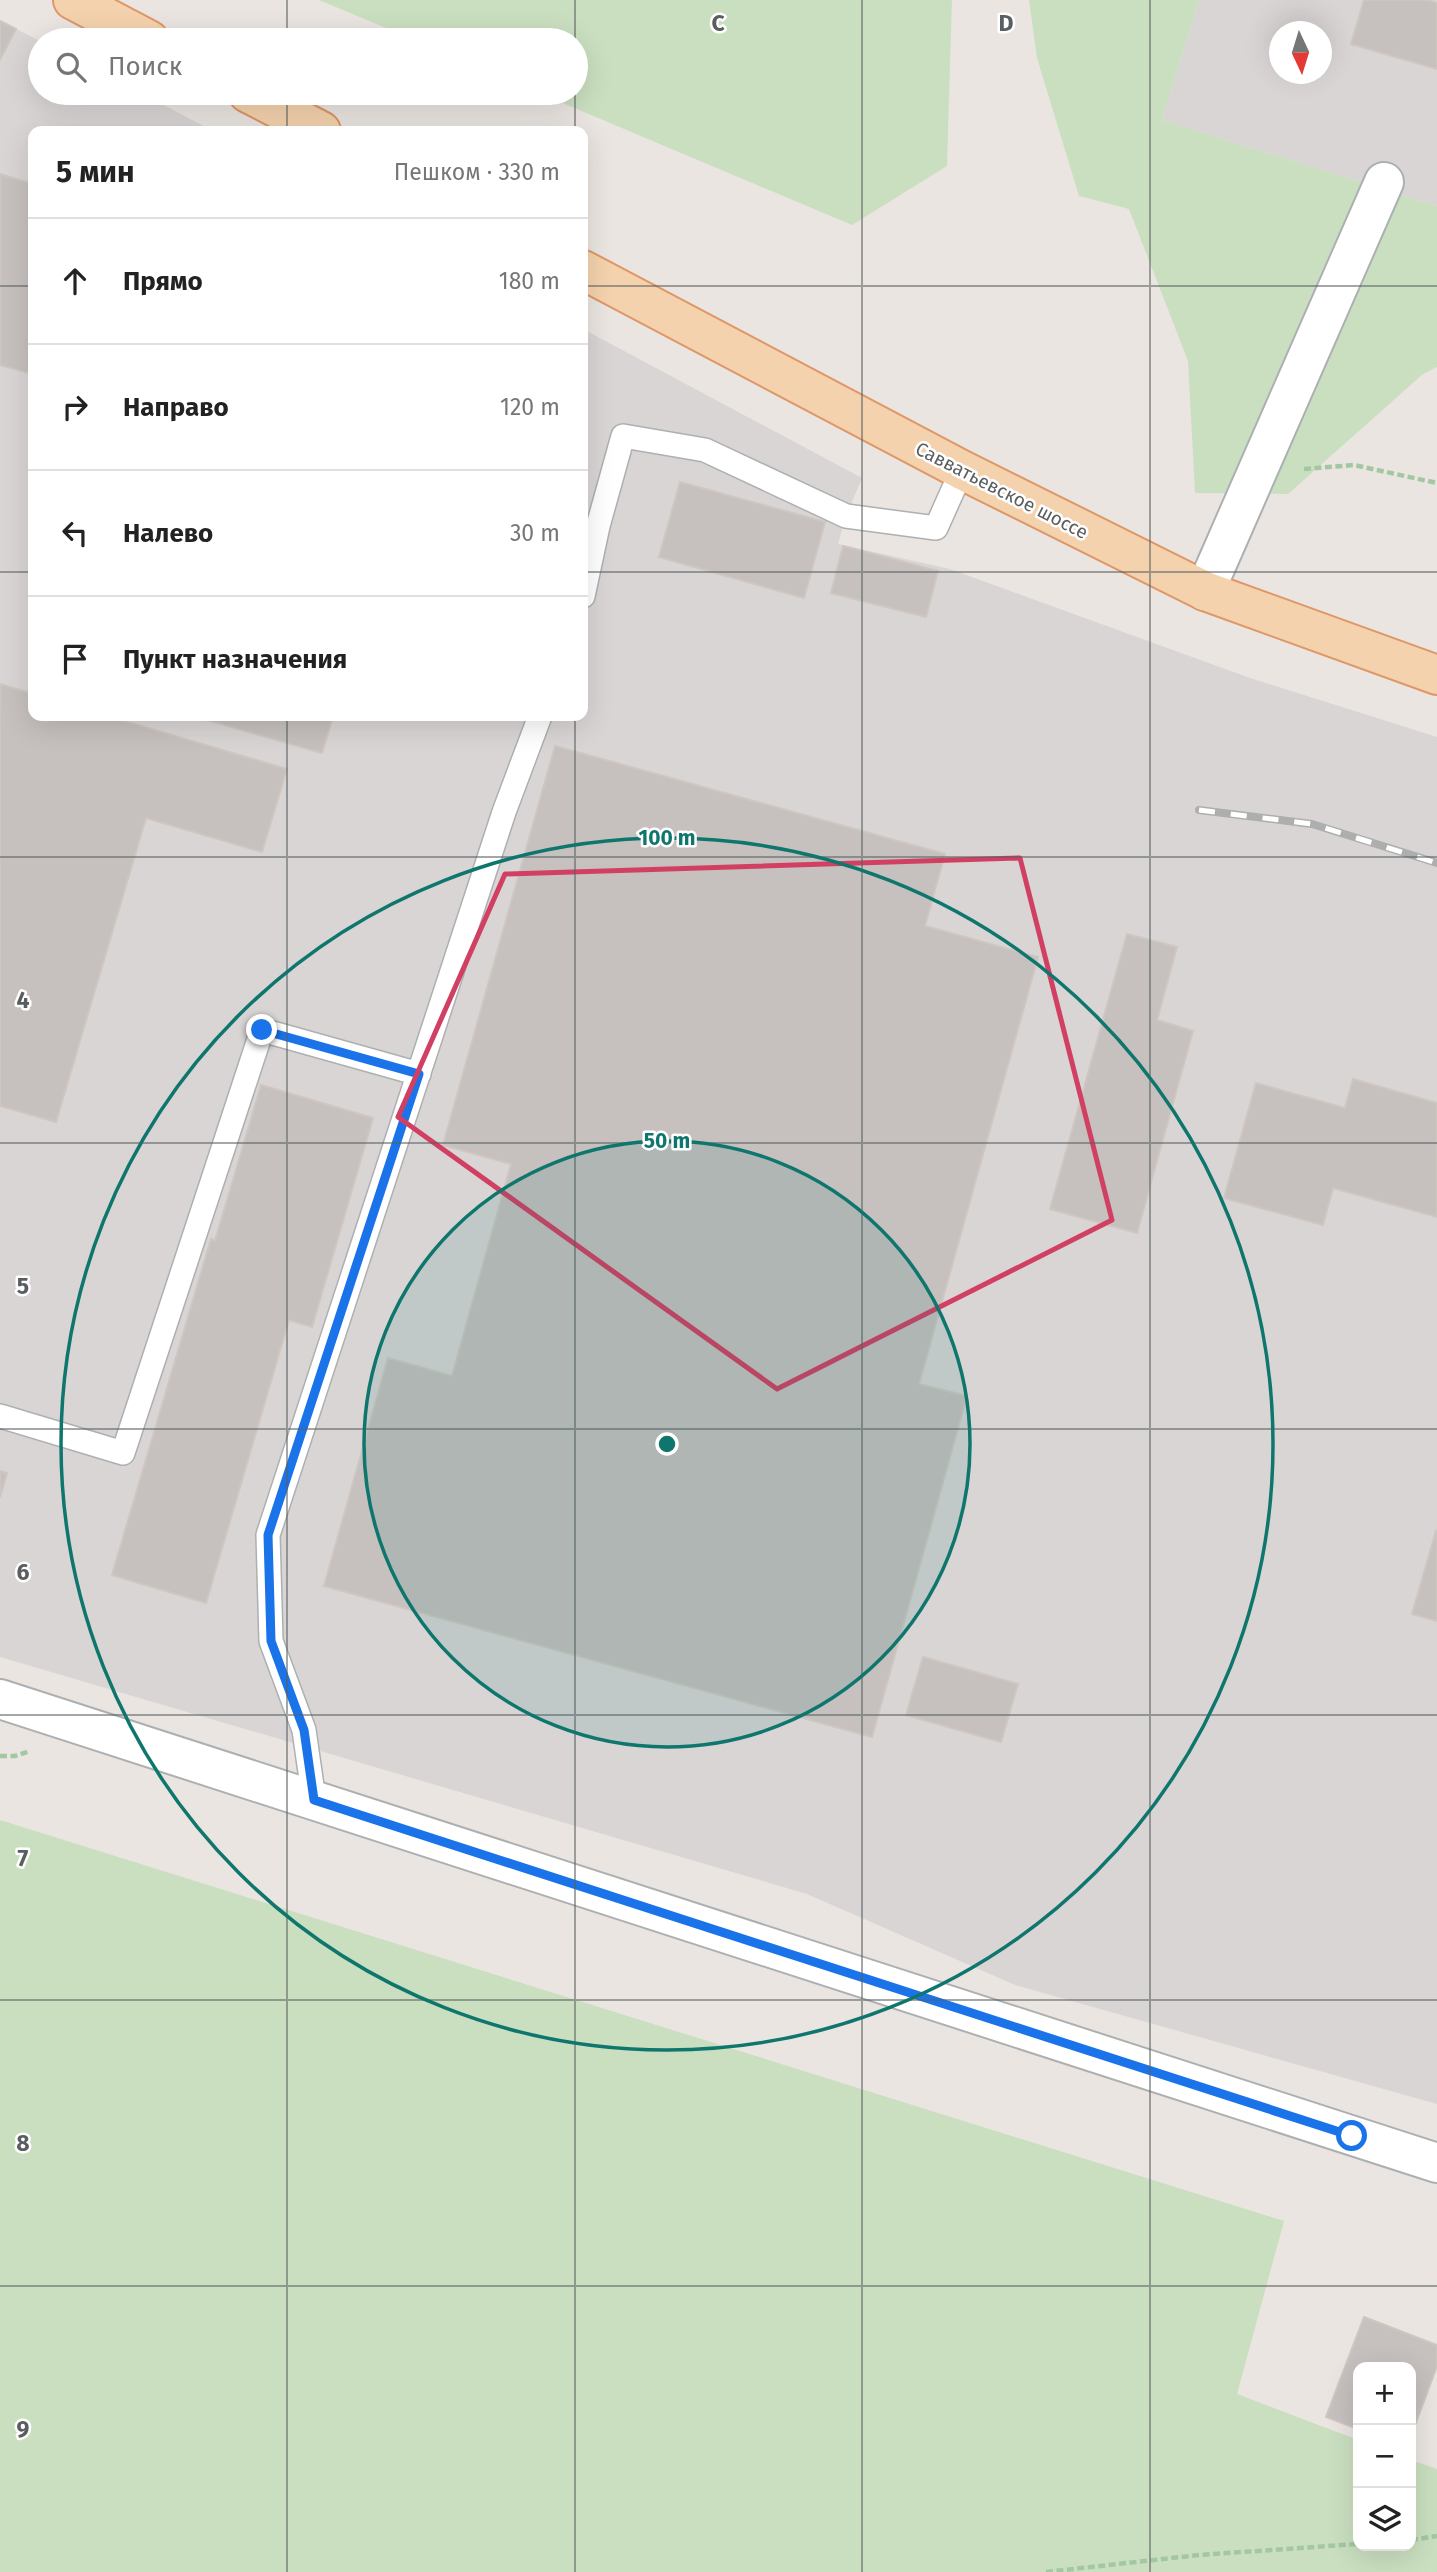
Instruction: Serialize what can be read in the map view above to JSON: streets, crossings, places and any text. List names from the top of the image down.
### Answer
{
  "streets": {
    "main road": ["Савватьевское шоссе"]
  },
  "north": "bottom",
  "page": {
    "search": "Поиск",
    "heading": ["5 мин", "Пешком · 330 m"],
    "list": [
      ["Прямо", "180 m"],
      ["Направо", "120 m"],
      ["Налево", "30 m"],
      "Пункт назначения"
    ],
    "map_buttons": ["+", "−"]
  },
  "grid": {
    "columns": ["C", "D"],
    "rows": [
      "4",
      "5",
      "6",
      "7",
      "8",
      "9"
    ]
  },
  "rings": ["100 m", "50 m"]
}
